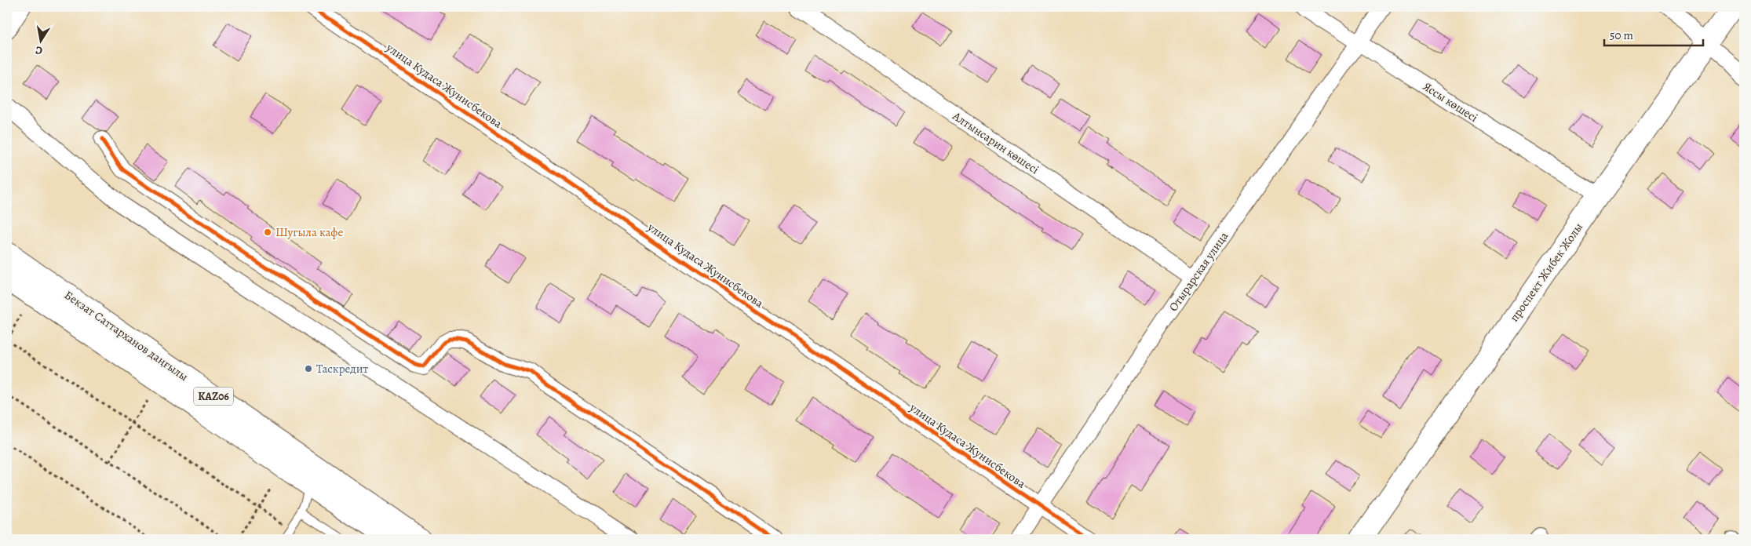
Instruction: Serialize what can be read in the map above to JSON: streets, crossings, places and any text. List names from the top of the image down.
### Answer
{
  "streets": {
    "main road": ["проспект Жибек Жолы", "Бекзат Саттарханов даңғылы", "KАZ06"],
    "street": [
      "улица Кудаса Жунисбекова",
      "Яссы көшесі",
      "Алтынсарин көшесі",
      "Отырарская улица"
    ]
  },
  "crossings": [
    ["улица Кудаса Жунисбекова", "Отырарская улица"],
    ["Яссы көшесі", "Отырарская улица"],
    ["Яссы көшесі", "проспект Жибек Жолы"],
    ["Алтынсарин көшесі", "Отырарская улица"]
  ],
  "places": ["Шугыла кафе", "Таскредит"],
  "scale_bar": "50 m",
  "north": "bottom"
}
